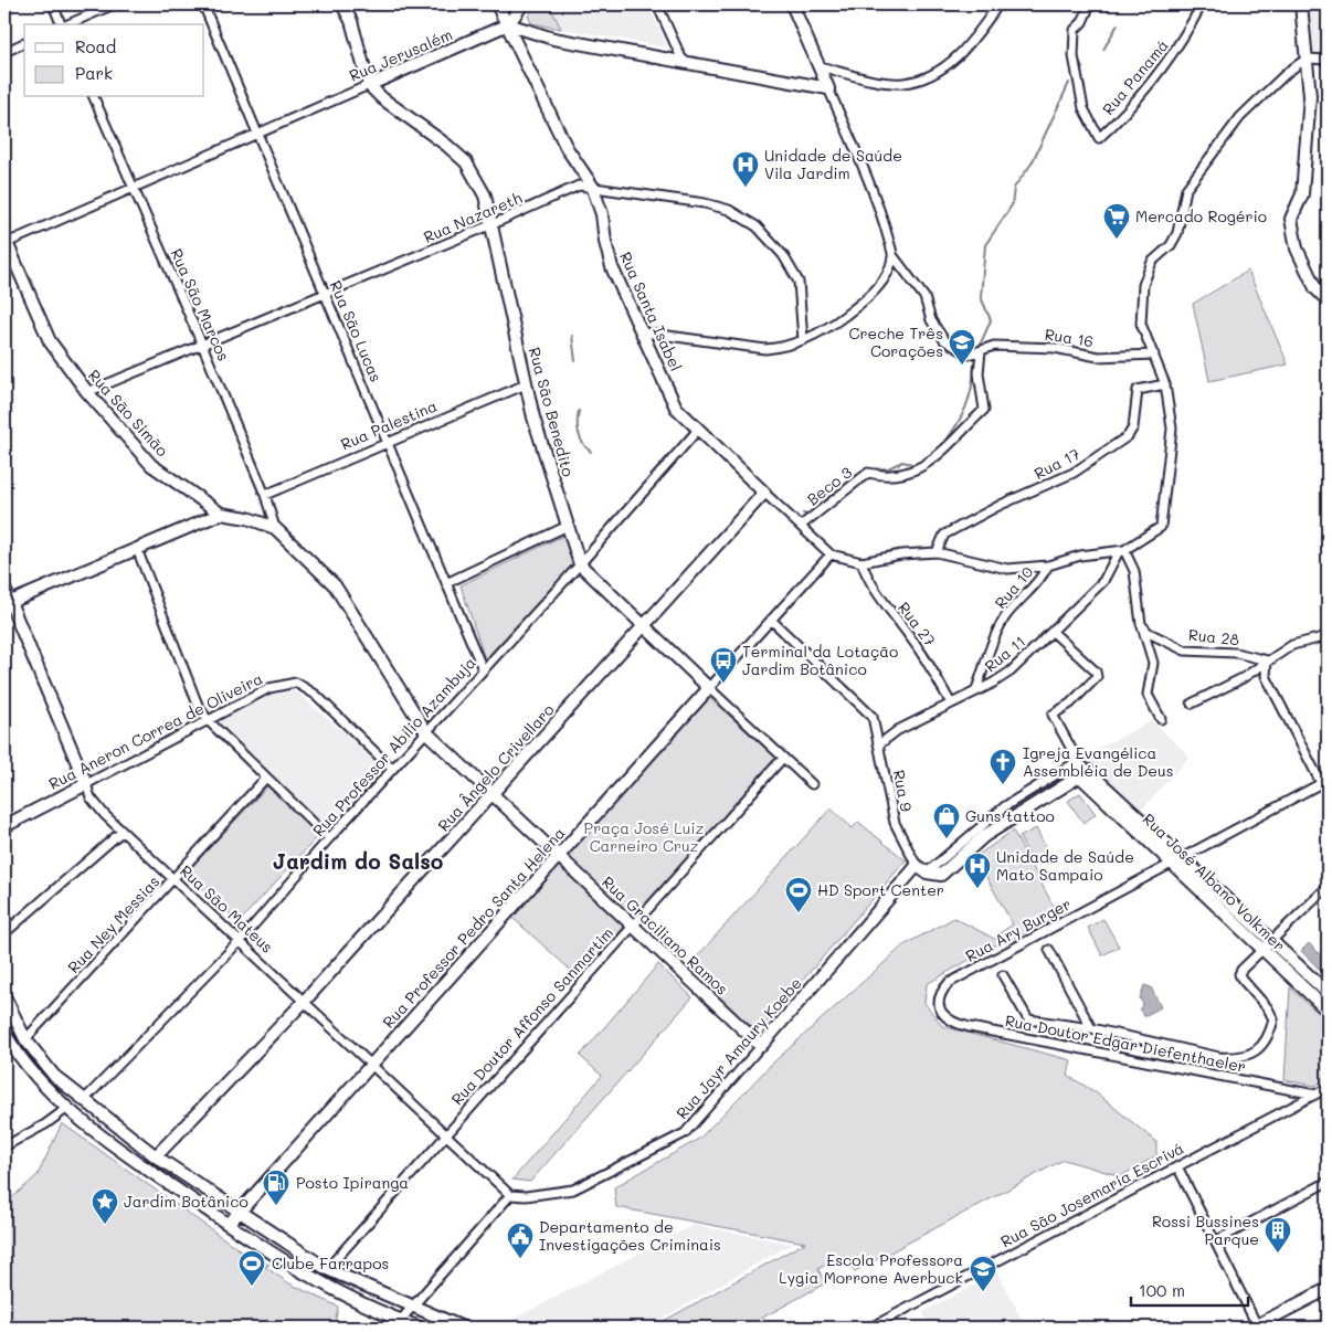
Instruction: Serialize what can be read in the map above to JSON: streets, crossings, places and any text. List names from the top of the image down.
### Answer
{
  "streets": {
    "street": [
      "Rua Jerusalém",
      "Rua Panamá",
      "Rua Nazareth",
      "Rua São Marcos",
      "Rua Santa Isabel",
      "Rua São Lucas",
      "Rua 16",
      "Rua São Benedito",
      "Rua São Simão",
      "Rua Palestina",
      "Rua 17",
      "Beco 3",
      "Rua 10",
      "Rua 27",
      "Rua 28",
      "Rua 11",
      "Rua Aneron Correa de Oliveira",
      "Rua Professor Abílio Azambuja",
      "Rua Ângelo Crivellaro",
      "Rua 9",
      "Rua José Albano Volkmer",
      "Rua São Mateus",
      "Rua Ney Messias",
      "Rua Professor Pedro Santa Helena",
      "Rua Ary Burger",
      "Rua Graciliano Ramos",
      "Rua Doutor Affonso Sanmartim",
      "Rua Doutor Edgar Diefenthaeler",
      "Rua Jayr Amaury Koebe",
      "Rua São Josemaría Escrivá"
    ]
  },
  "crossings": [
    ["Rua Jerusalém", "Rua São Marcos"],
    ["Rua Jerusalém", "Rua Santa Isabel"],
    ["Rua Jerusalém", "Rua São Lucas"],
    ["Rua Jerusalém", "Rua São Benedito"],
    ["Rua Jerusalém", "Rua São Simão"],
    ["Rua Nazareth", "Rua São Marcos"],
    ["Rua Nazareth", "Rua Santa Isabel"],
    ["Rua Nazareth", "Rua São Lucas"],
    ["Rua Nazareth", "Rua São Benedito"],
    ["Rua Nazareth", "Rua São Simão"],
    ["Rua São Marcos", "Rua São Simão"],
    ["Rua São Marcos", "Rua Palestina"],
    ["Rua Santa Isabel", "Beco 3"],
    ["Rua Santa Isabel", "Rua Professor Abílio Azambuja"],
    ["Rua Santa Isabel", "Rua Ângelo Crivellaro"],
    ["Rua Santa Isabel", "Rua Professor Pedro Santa Helena"],
    ["Rua São Lucas", "Rua Palestina"],
    ["Rua São Lucas", "Rua Professor Abílio Azambuja"],
    ["Rua 16", "Beco 3"],
    ["Rua São Benedito", "Rua Palestina"],
    ["Rua São Benedito", "Rua Professor Abílio Azambuja"],
    ["Rua São Benedito", "Rua Ângelo Crivellaro"],
    ["Rua São Benedito", "Rua Professor Pedro Santa Helena"],
    ["Rua São Benedito", "Rua Doutor Affonso Sanmartim"],
    ["Rua São Simão", "Rua Professor Abílio Azambuja"],
    ["Rua São Simão", "Rua Graciliano Ramos"],
    ["Rua 10", "Rua 11"],
    ["Rua 27", "Rua 11"],
    ["Rua 11", "Rua 9"],
    ["Rua Aneron Correa de Oliveira", "Rua Professor Abílio Azambuja"],
    ["Rua Aneron Correa de Oliveira", "Rua São Mateus"],
    ["Rua Professor Abílio Azambuja", "Rua São Mateus"],
    ["Rua Professor Abílio Azambuja", "Rua Graciliano Ramos"],
    ["Rua Ângelo Crivellaro", "Rua São Mateus"],
    ["Rua Ângelo Crivellaro", "Rua Graciliano Ramos"],
    ["Rua 9", "Rua Professor Pedro Santa Helena"],
    ["Rua 9", "Rua Jayr Amaury Koebe"],
    ["Rua José Albano Volkmer", "Rua Ary Burger"],
    ["Rua São Mateus", "Rua Ney Messias"],
    ["Rua São Mateus", "Rua Professor Pedro Santa Helena"],
    ["Rua São Mateus", "Rua Doutor Affonso Sanmartim"],
    ["Rua São Mateus", "Rua Jayr Amaury Koebe"],
    ["Rua Professor Pedro Santa Helena", "Rua Graciliano Ramos"],
    ["Rua Ary Burger", "Rua Doutor Edgar Diefenthaeler"],
    ["Rua Graciliano Ramos", "Rua Doutor Affonso Sanmartim"],
    ["Rua Graciliano Ramos", "Rua Jayr Amaury Koebe"],
    ["Rua Doutor Edgar Diefenthaeler", "Rua São Josemaría Escrivá"]
  ],
  "districts": ["Jardim do Salso"],
  "parks": ["Praça José Luiz Carneiro Cruz"],
  "places": {
    "hospital": ["Unidade de Saúde Vila Jardim", "Unidade de Saúde Mato Sampaio"],
    "supermarket": ["Mercado Rogério"],
    "school or university": ["Creche Três Corações", "Escola Professora Lygia Morrone Averbuck"],
    "bus stop": ["Terminal da Lotação Jardim Botânico"],
    "church": ["Igreja Evangélica Assembléia de Deus"],
    "shop": ["Guns tattoo"],
    "sports": ["HD Sport Center", "Clube Farrapos"],
    "fuel station": ["Posto Ipiranga"],
    "place": ["Jardim Botânico"],
    "building": ["Rossi Bussines Parque"],
    "public building": ["Departamento de Investigações Criminais"]
  },
  "legend": ["Road", "Park"],
  "scale_bar": "100 m"
}
